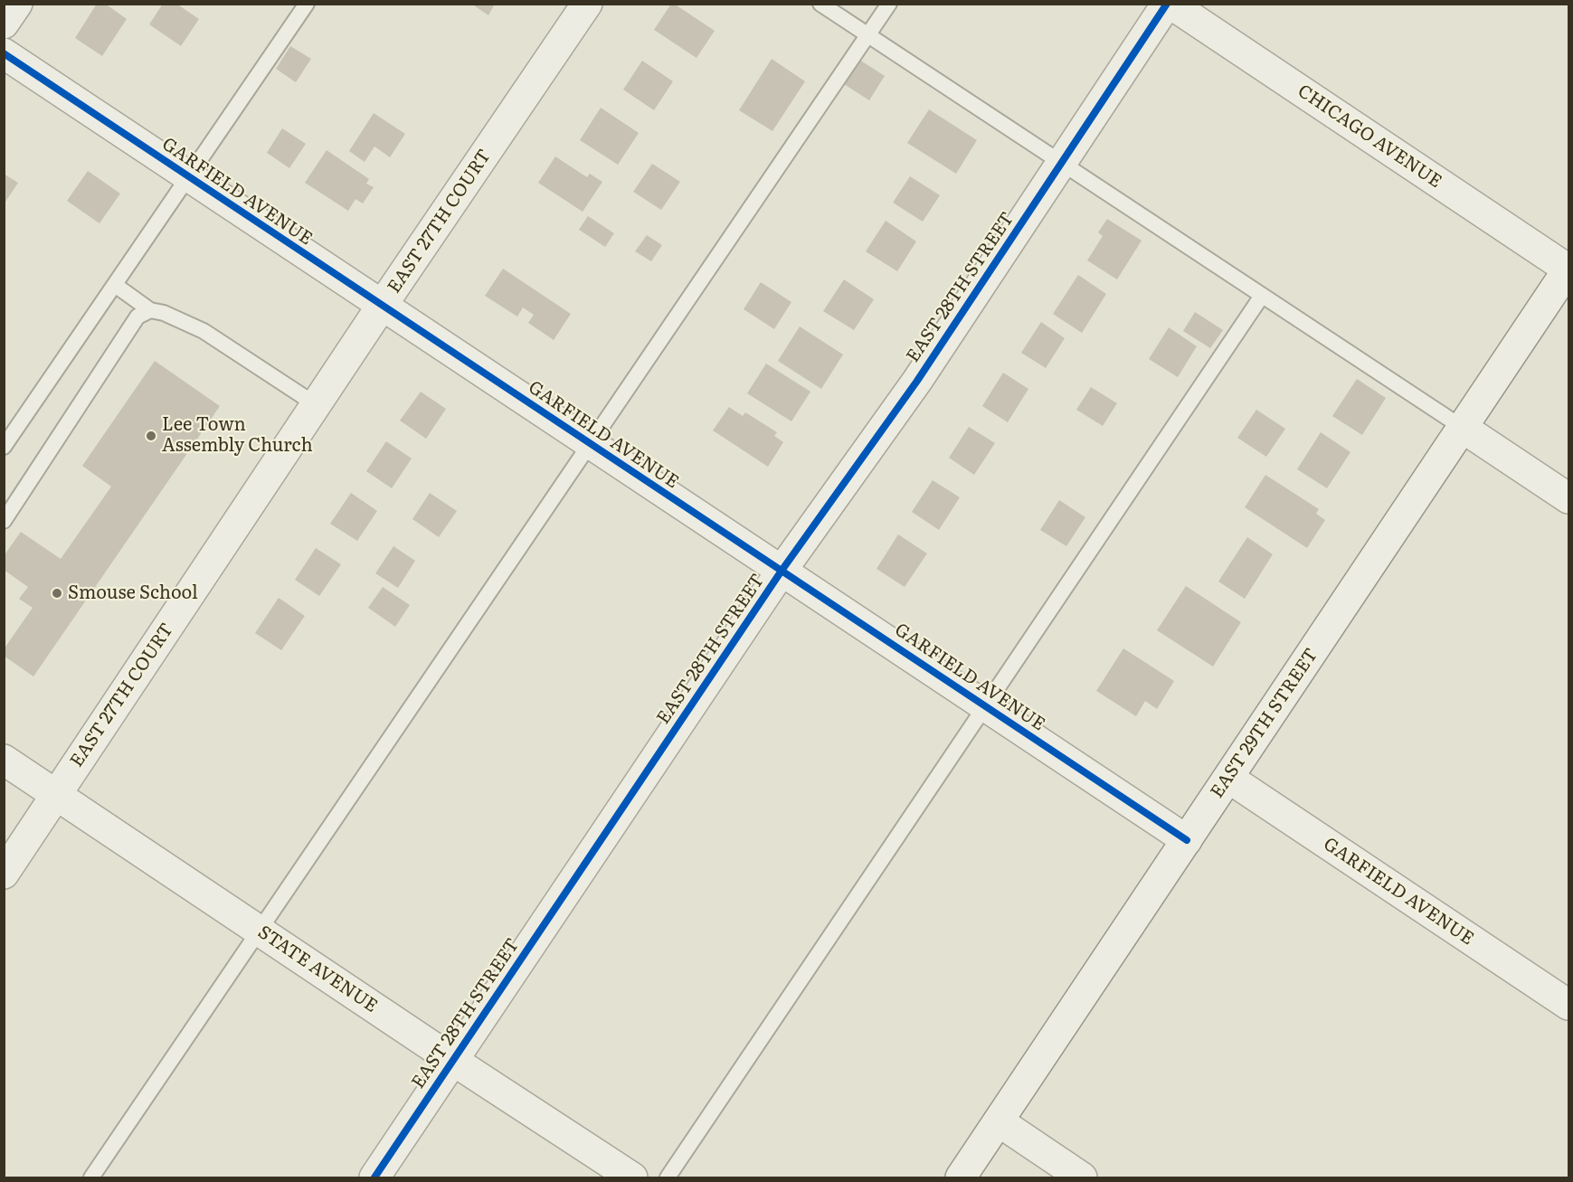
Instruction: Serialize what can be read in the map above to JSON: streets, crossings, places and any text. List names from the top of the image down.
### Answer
{
  "streets": {
    "street": [
      "CHICAGO AVENUE",
      "GARFIELD AVENUE",
      "EAST 27TH COURT",
      "EAST 28TH STREET",
      "EAST 29TH STREET",
      "STATE AVENUE"
    ]
  },
  "crossings": [
    ["CHICAGO AVENUE", "EAST 28TH STREET"],
    ["CHICAGO AVENUE", "EAST 29TH STREET"],
    ["GARFIELD AVENUE", "EAST 27TH COURT"],
    ["GARFIELD AVENUE", "EAST 28TH STREET"],
    ["GARFIELD AVENUE", "EAST 29TH STREET"],
    ["EAST 27TH COURT", "STATE AVENUE"],
    ["EAST 28TH STREET", "STATE AVENUE"]
  ],
  "places": ["Lee Town Assembly Church", "Smouse School"]
}
